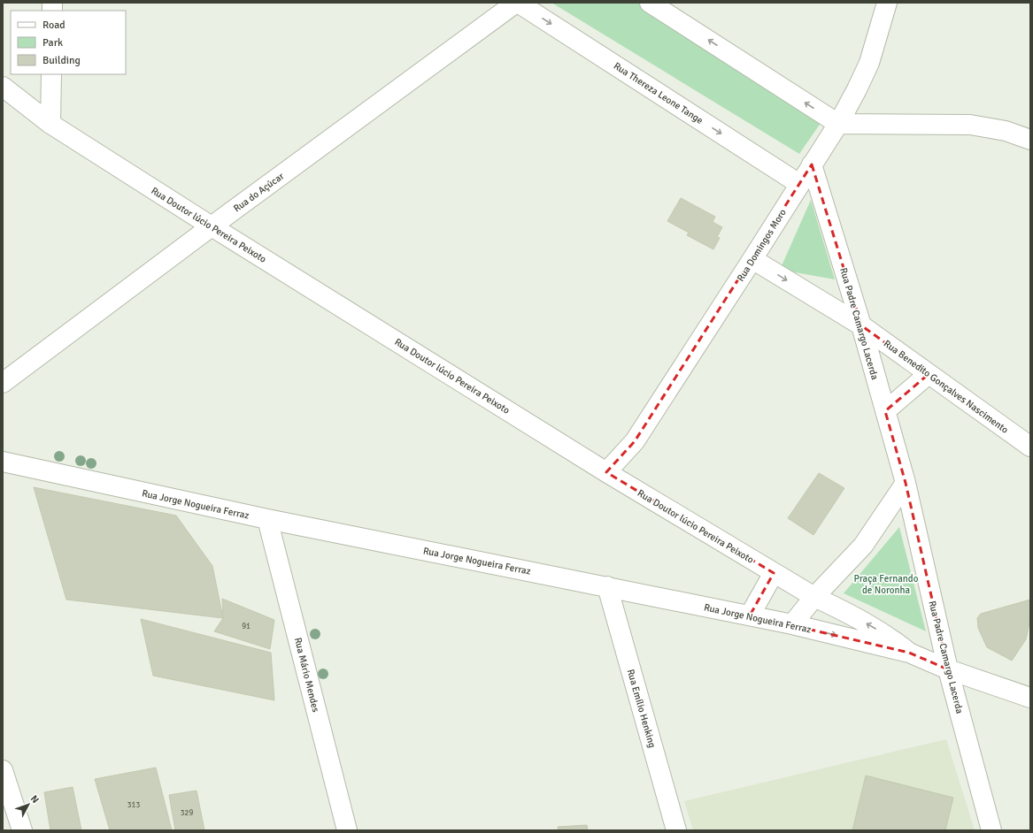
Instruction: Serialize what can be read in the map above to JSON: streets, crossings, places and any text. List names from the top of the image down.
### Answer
{
  "streets": {
    "street": [
      "Rua Thereza Leone Tange",
      "Rua do Açúcar",
      "Rua Doutor lúcio Pereira Peixoto",
      "Rua Domingos Moro",
      "Rua Padre Camargo Lacerda",
      "Rua Benedito Gonçalves Nascimento",
      "Rua Jorge Nogueira Ferraz",
      "Rua Mário Mendes",
      "Rua Emílio Henking"
    ]
  },
  "crossings": [
    ["Rua Thereza Leone Tange", "Rua do Açúcar"],
    ["Rua Thereza Leone Tange", "Rua Domingos Moro"],
    ["Rua do Açúcar", "Rua Doutor lúcio Pereira Peixoto"],
    ["Rua Doutor lúcio Pereira Peixoto", "Rua Domingos Moro"],
    ["Rua Doutor lúcio Pereira Peixoto", "Rua Jorge Nogueira Ferraz"],
    ["Rua Domingos Moro", "Rua Padre Camargo Lacerda"],
    ["Rua Domingos Moro", "Rua Benedito Gonçalves Nascimento"],
    ["Rua Padre Camargo Lacerda", "Rua Benedito Gonçalves Nascimento"],
    ["Rua Padre Camargo Lacerda", "Rua Jorge Nogueira Ferraz"],
    ["Rua Jorge Nogueira Ferraz", "Rua Mário Mendes"],
    ["Rua Jorge Nogueira Ferraz", "Rua Emílio Henking"]
  ],
  "one_way": ["Rua Benedito Gonçalves Nascimento"],
  "parks": ["Praça Fernando de Noronha"],
  "house_numbers": ["91", "313", "329"],
  "legend": ["Road", "Park", "Building"],
  "north": "top right"
}
